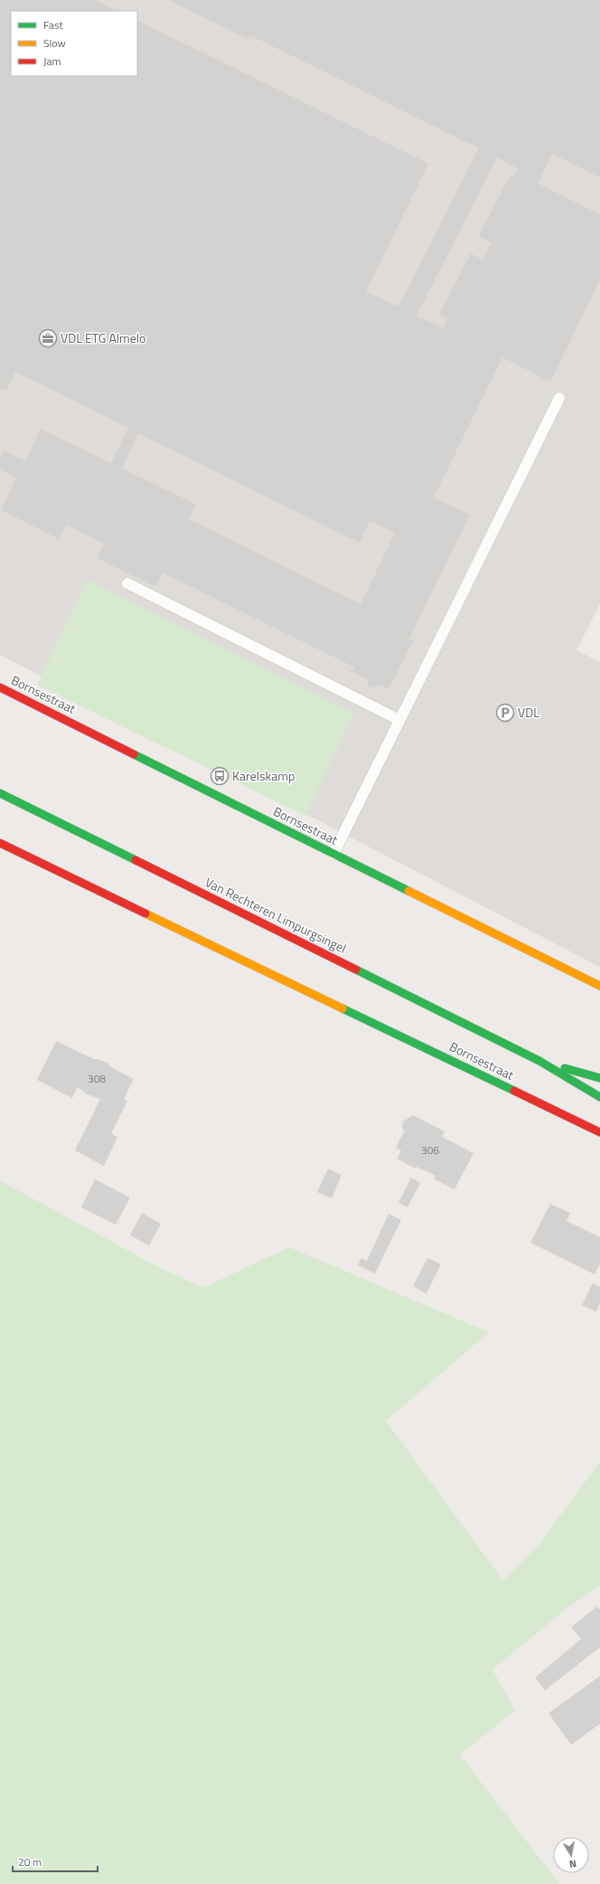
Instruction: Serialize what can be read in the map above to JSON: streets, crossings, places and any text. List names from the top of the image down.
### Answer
{
  "streets": {
    "street": ["Bornsestraat", "Van Rechteren Limpurgsingel"]
  },
  "places": {
    "office": ["VDL ETG Almelo"],
    "parking": ["VDL"],
    "bus stop": ["Karelskamp"]
  },
  "house_numbers": ["308", "306"],
  "legend": ["Fast", "Slow", "Jam"],
  "scale_bar": "20 m",
  "north": "bottom"
}
